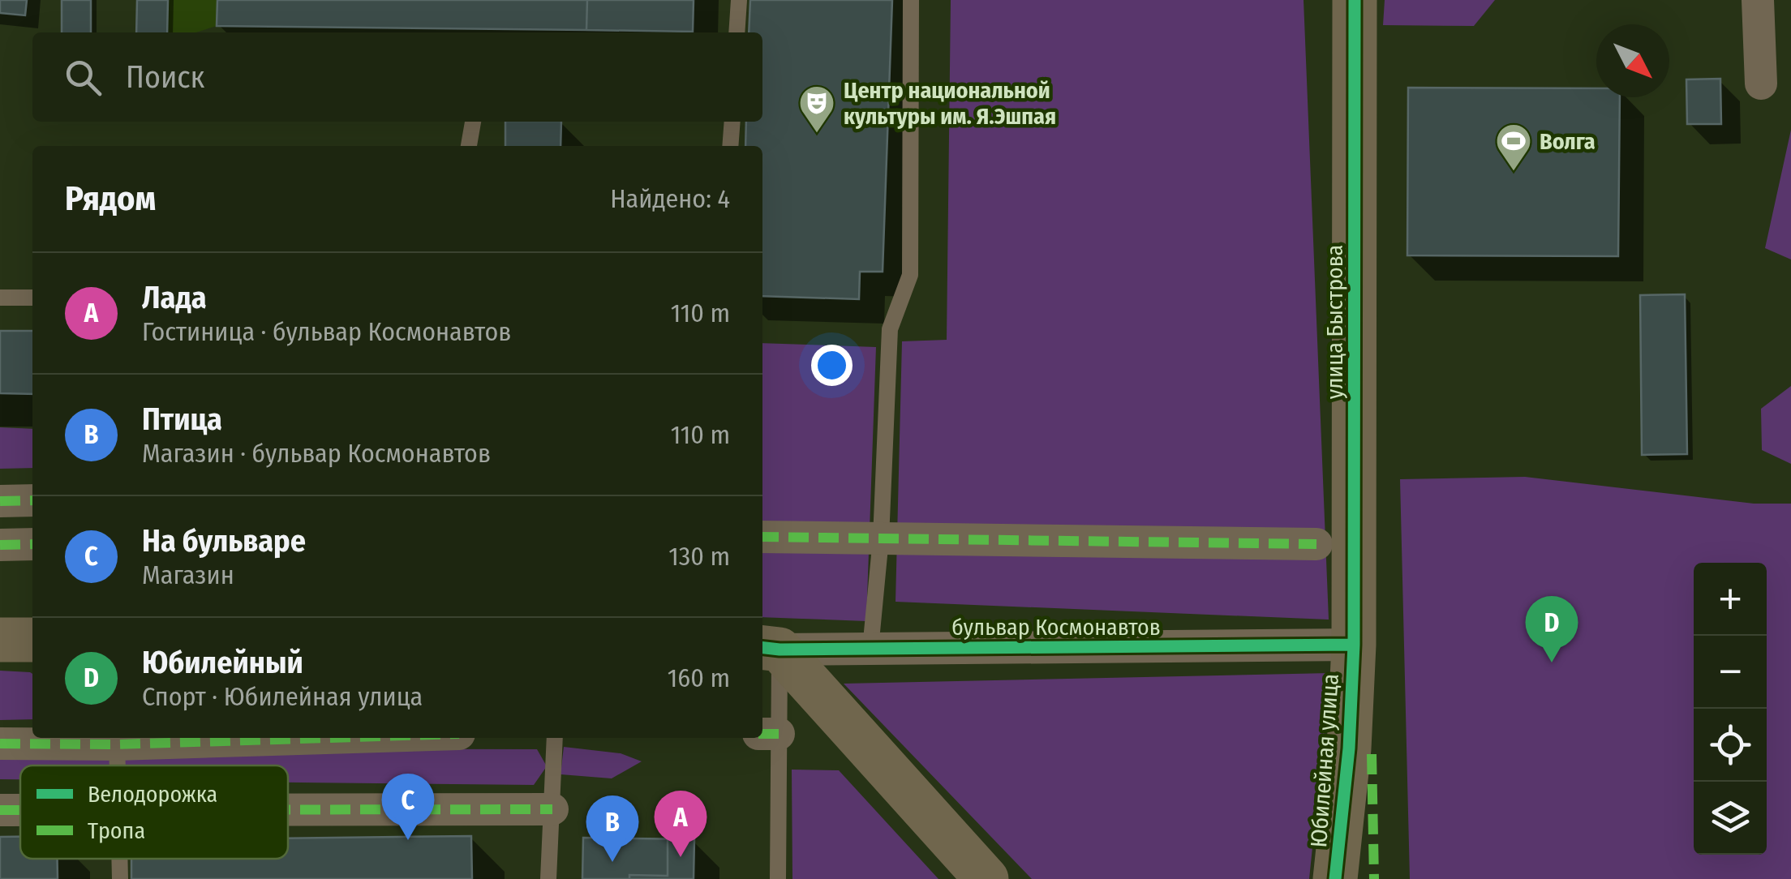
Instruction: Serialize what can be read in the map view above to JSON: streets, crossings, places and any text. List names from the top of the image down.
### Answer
{
  "streets": {
    "street": ["улица Быстрова", "бульвар Космонавтов", "Юбилейная улица"]
  },
  "crossings": [
    ["улица Быстрова", "бульвар Космонавтов"],
    ["улица Быстрова", "Юбилейная улица"],
    ["бульвар Космонавтов", "Юбилейная улица"]
  ],
  "places": {
    "theatre": ["Центр национальной культуры им. Я.Эшпая"],
    "sports": ["Волга"]
  },
  "legend": ["Велодорожка", "Тропа"],
  "north": "bottom right",
  "page": {
    "search": "Поиск",
    "heading": ["Рядом", "Найдено: 4"],
    "list": [
      {
        "mark": "A",
        "name": "Лада",
        "note": "Гостиница · бульвар Космонавтов",
        "value": "110 m"
      },
      {
        "mark": "B",
        "name": "Птица",
        "note": "Магазин · бульвар Космонавтов",
        "value": "110 m"
      },
      {
        "mark": "C",
        "name": "На бульваре",
        "note": "Магазин",
        "value": "130 m"
      },
      {
        "mark": "D",
        "name": "Юбилейный",
        "note": "Спорт · Юбилейная улица",
        "value": "160 m"
      }
    ],
    "map_buttons": ["+", "−"],
    "pins": [
      "D",
      "C",
      "A",
      "B"
    ]
  }
}
